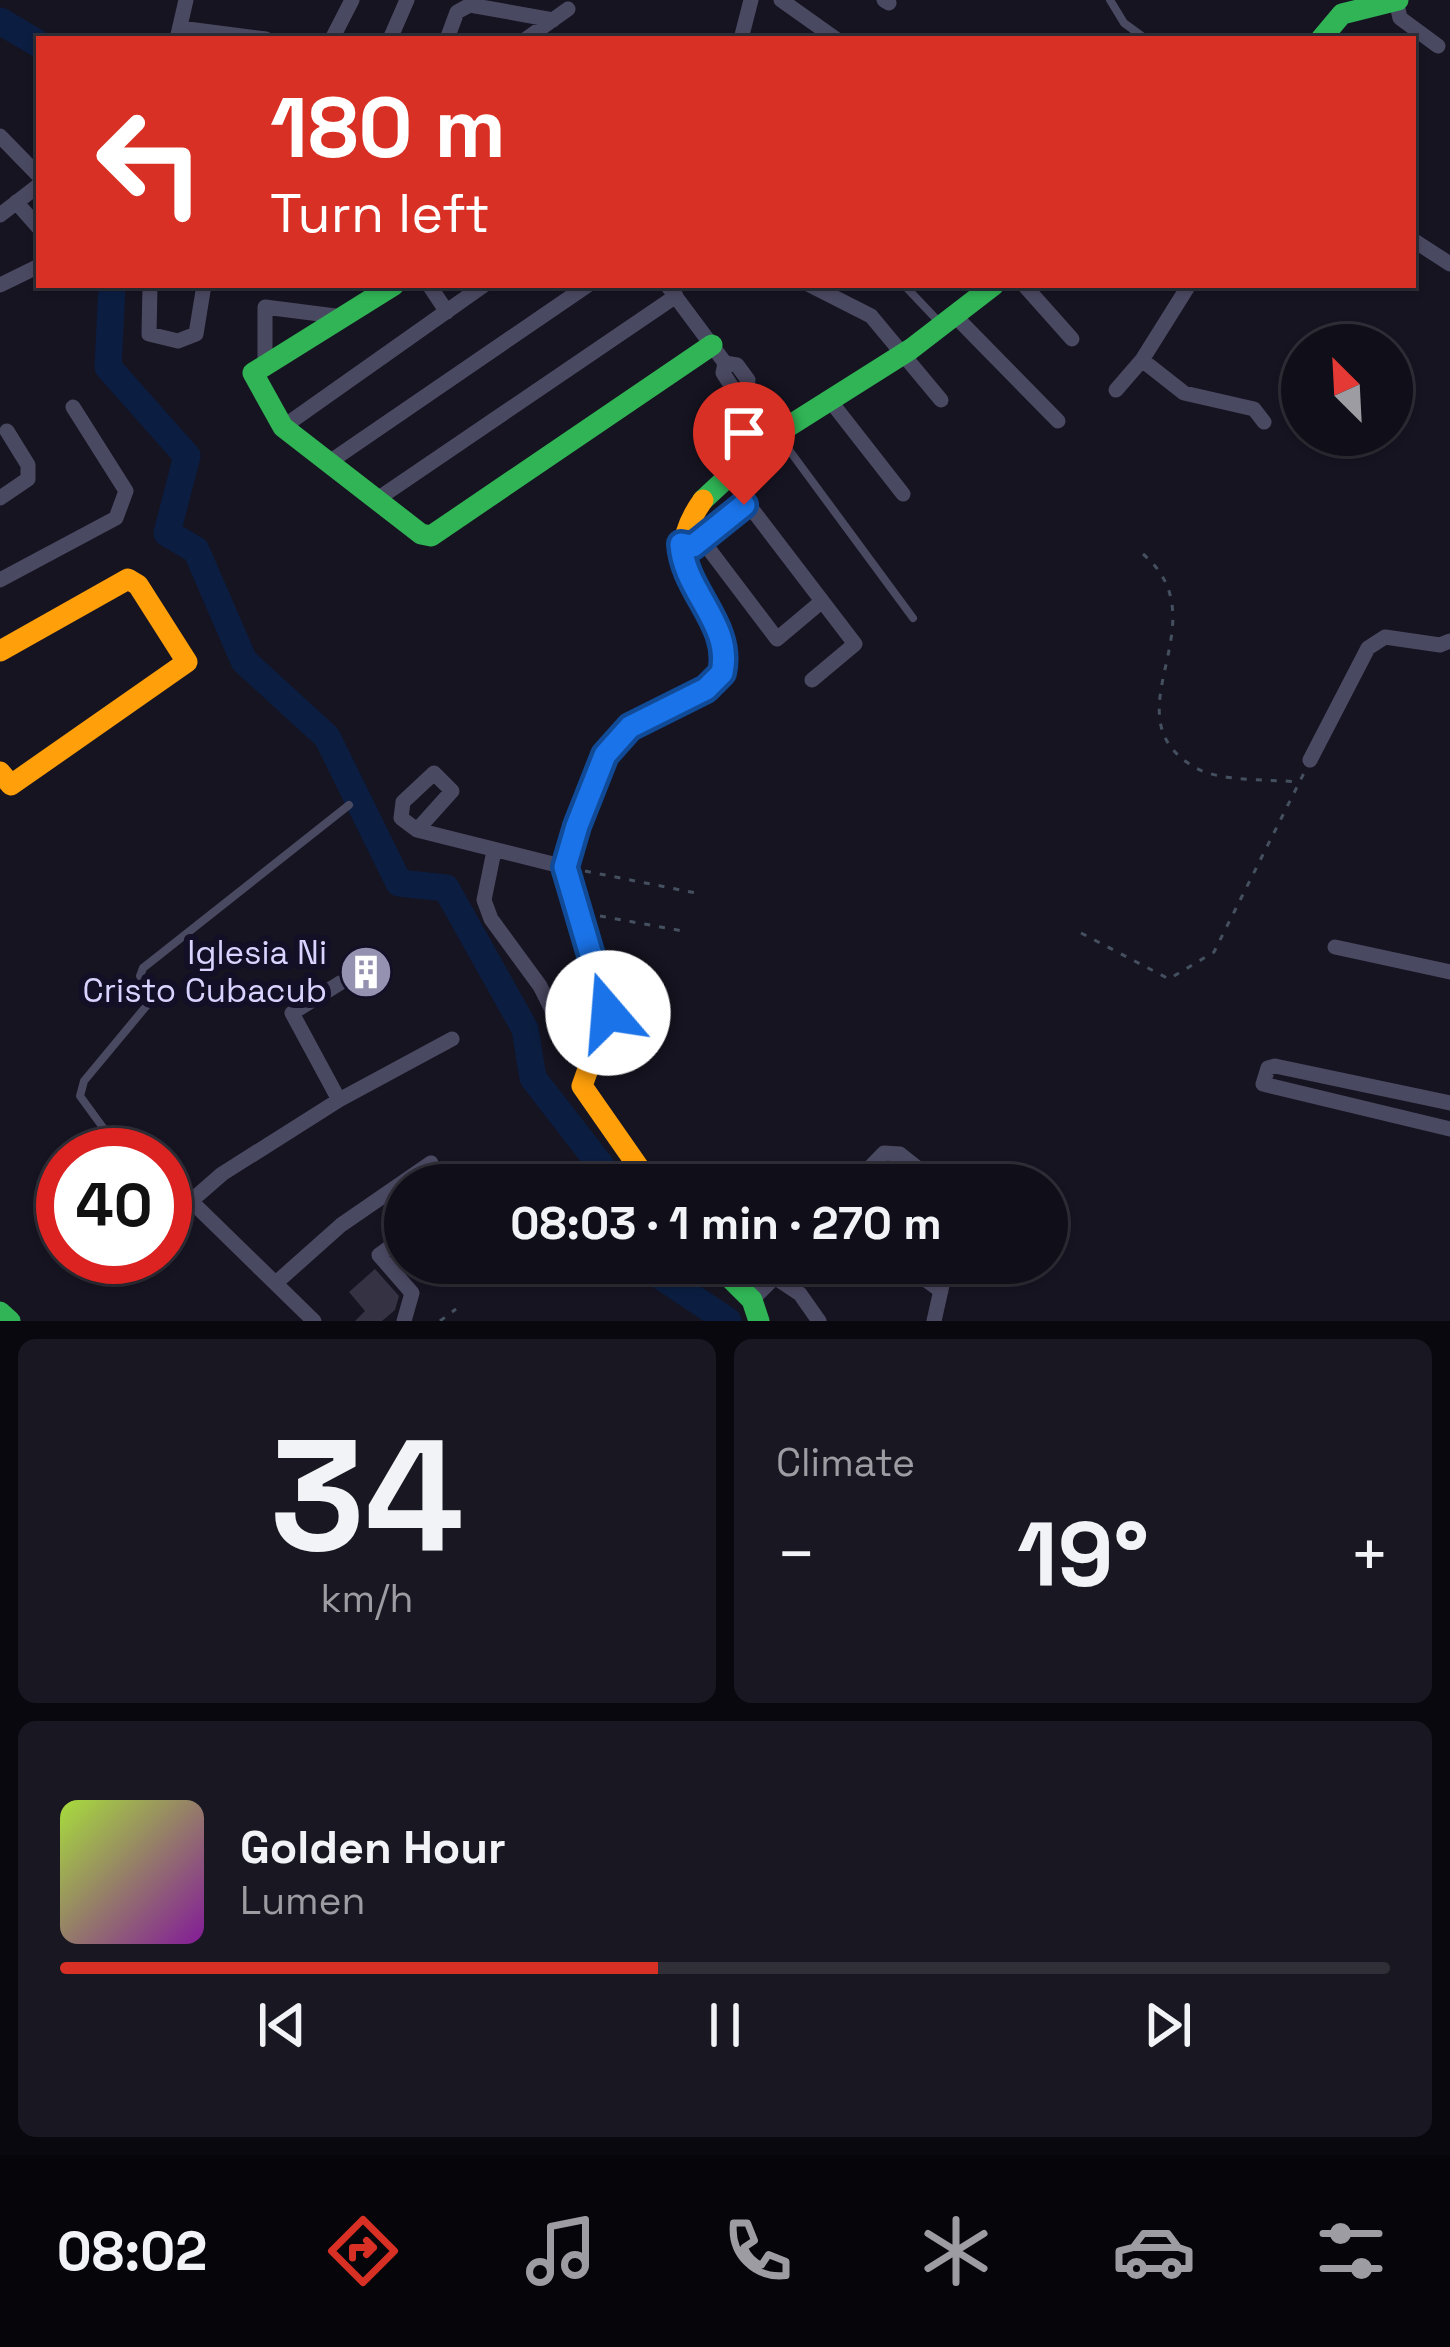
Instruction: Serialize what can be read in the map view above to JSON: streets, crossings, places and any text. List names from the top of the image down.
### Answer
{
  "places": {
    "building": ["Iglesia Ni Cristo Cubacub"]
  },
  "north": "top left",
  "page": {
    "turn": ["180 m", "Turn left"],
    "limit": "40",
    "trip": "08:03 · 1 min · 270 m",
    "tile": [
      ["34", "km/h"],
      "Climate"
    ],
    "heat": ["−", "19°", "+"],
    "song": ["Golden Hour", "Lumen"],
    "tabs": "08:02"
  }
}
